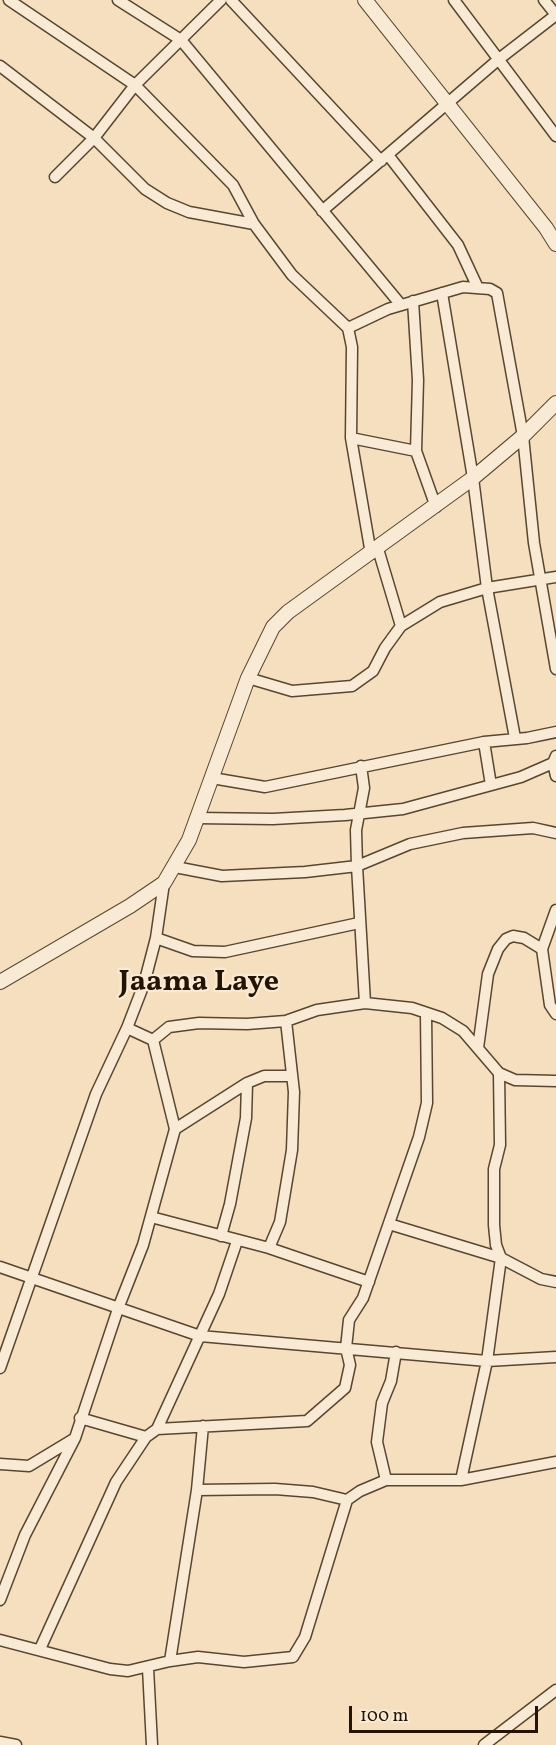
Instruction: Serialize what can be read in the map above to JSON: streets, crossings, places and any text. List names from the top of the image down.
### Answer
{
  "districts": ["Jaama Laye"],
  "scale_bar": "100 m"
}
